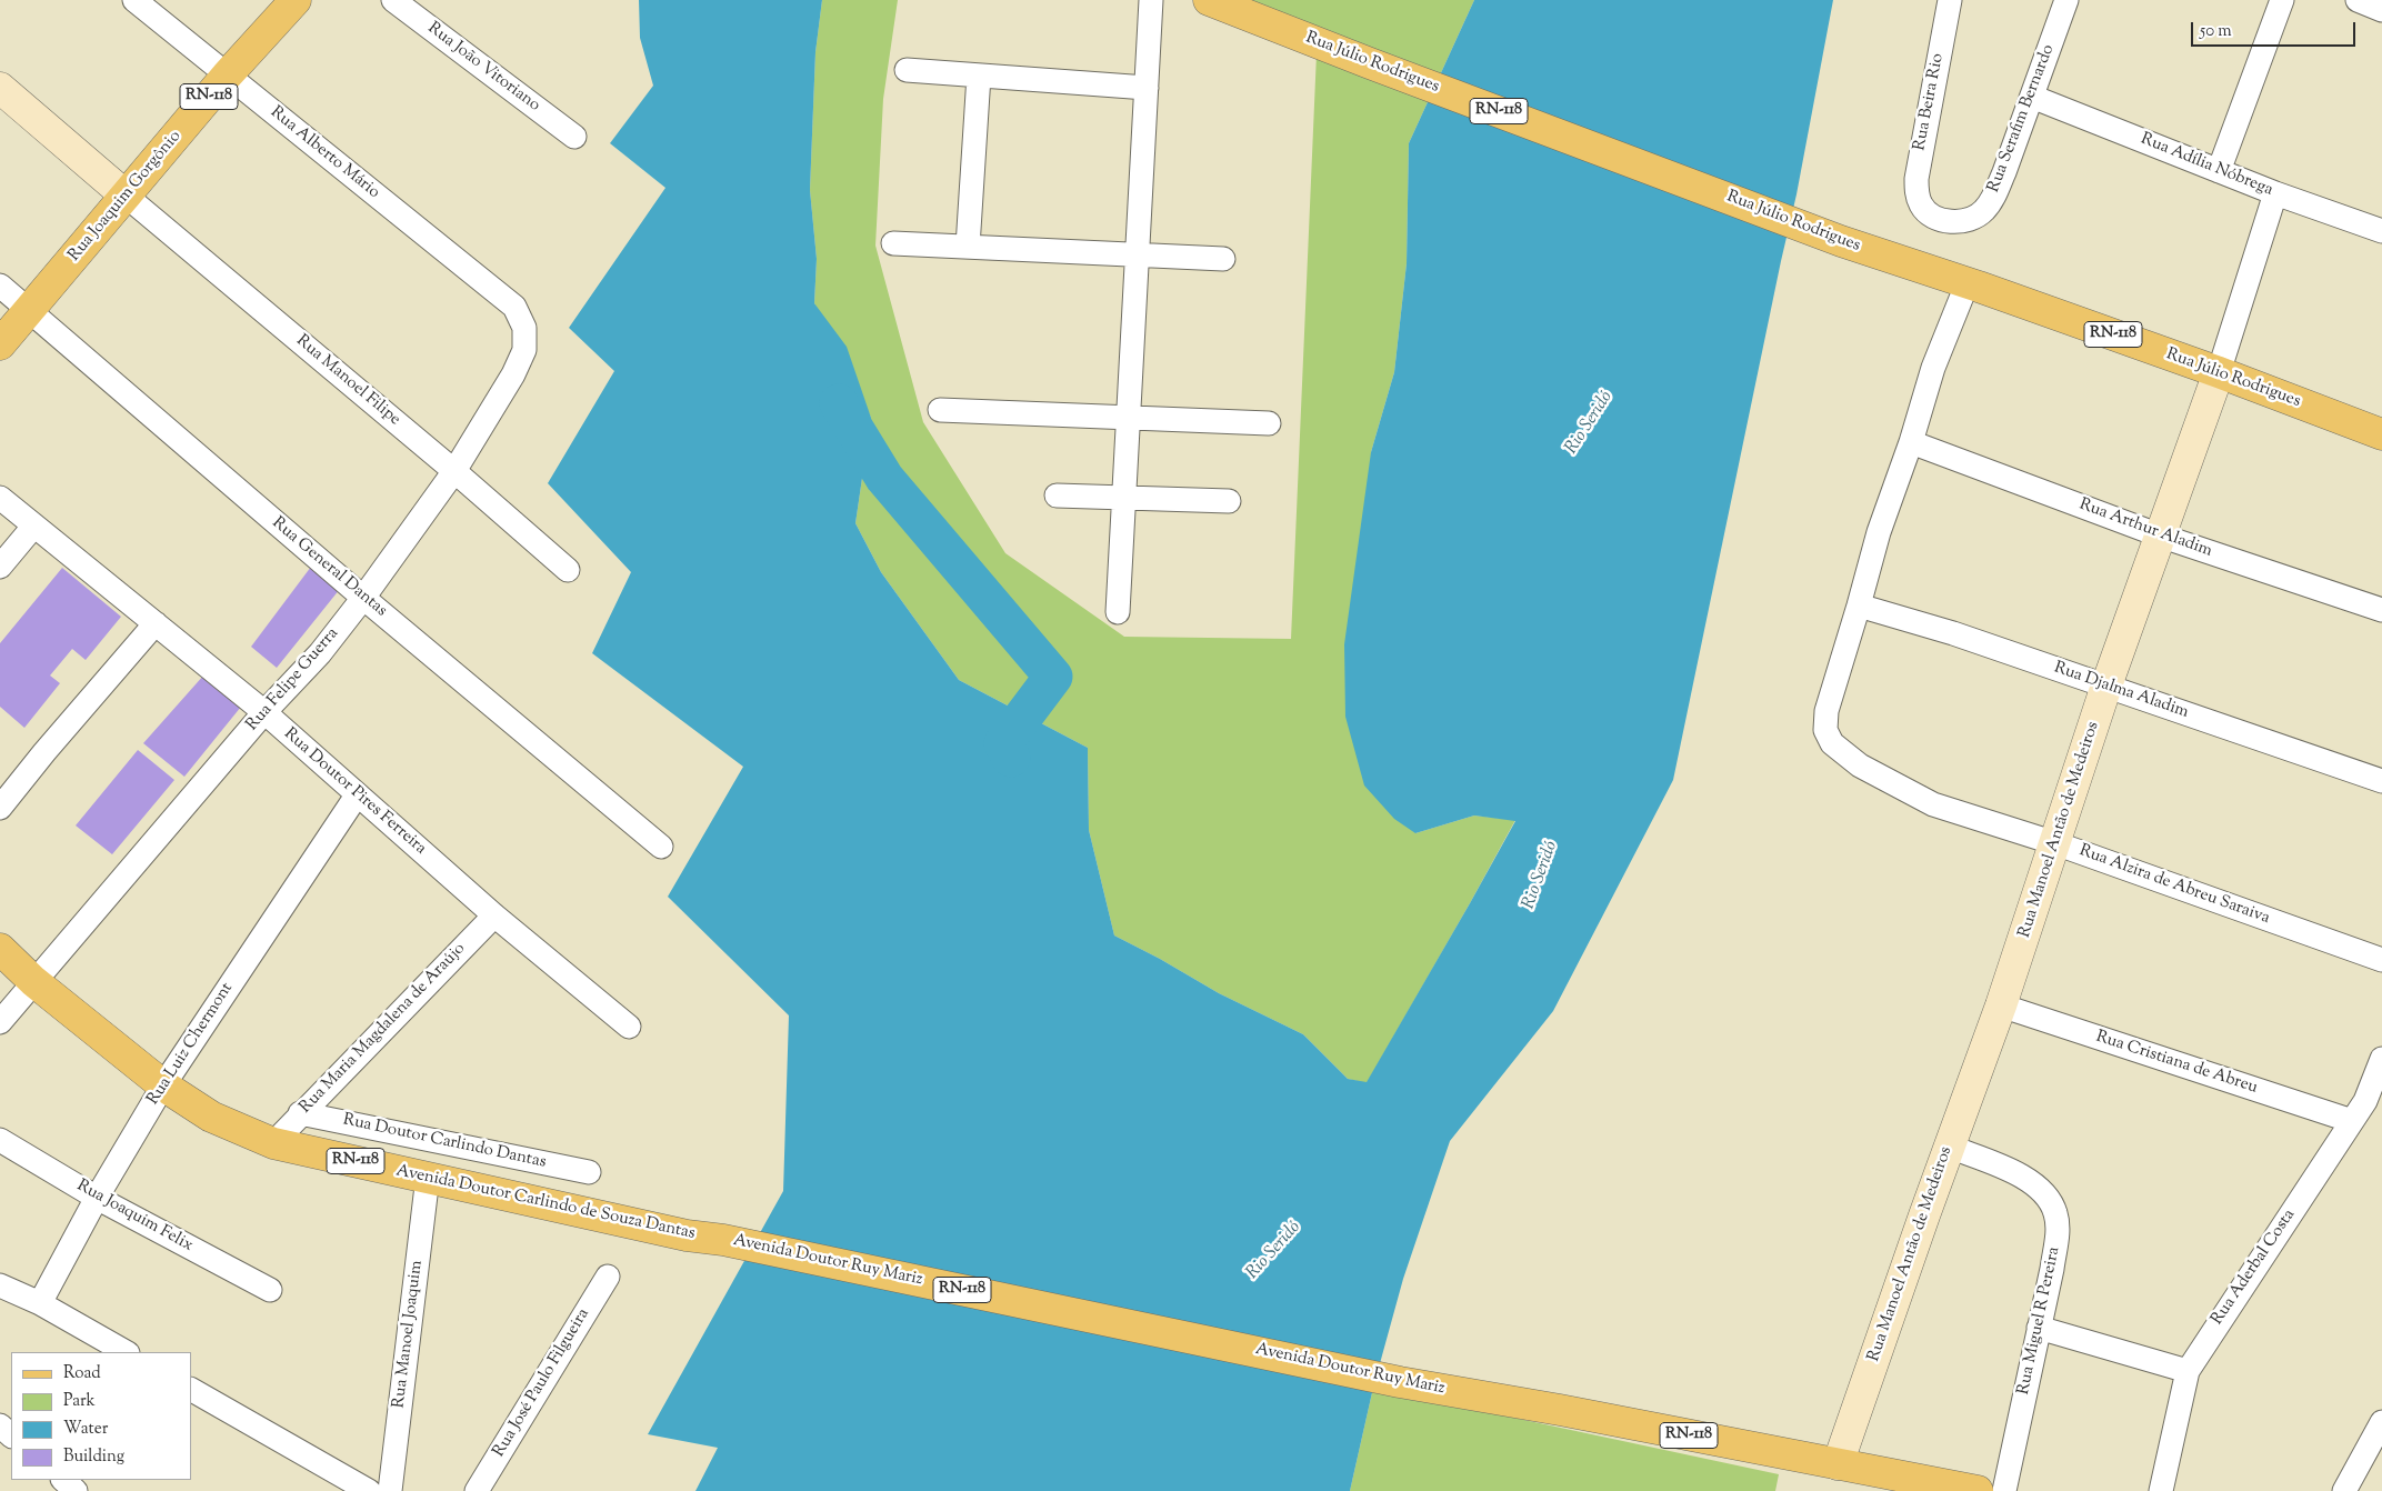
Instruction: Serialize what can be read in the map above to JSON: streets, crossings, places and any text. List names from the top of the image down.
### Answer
{
  "streets": {
    "main road": [
      "Rua Júlio Rodrigues",
      "RN-118",
      "Rua Joaquim Gorgônio",
      "Avenida Doutor Carlindo de Souza Dantas",
      "Avenida Doutor Ruy Mariz"
    ],
    "street": [
      "Rua João Vitoriano",
      "Rua Beira Rio",
      "Rua Serafim Bernardo",
      "Rua Alberto Mário",
      "Rua Adília Nóbrega",
      "Rua Manoel Filipe",
      "Rua Arthur Aladim",
      "Rua General Dantas",
      "Rua Felipe Guerra",
      "Rua Djalma Aladim",
      "Rua Doutor Pires Ferreira",
      "Rua Manoel Antão de Medeiros",
      "Rua Alzira de Abreu Saraiva",
      "Rua Maria Magdalena de Araújo",
      "Rua Luiz Chermont",
      "Rua Cristiana de Abreu",
      "Rua Doutor Carlindo Dantas",
      "Rua Joaquim Felix",
      "Rua Aderbal Costa",
      "Rua Miguel R Pereira",
      "Rua Manoel Joaquim",
      "Rua José Paulo Filgueira"
    ]
  },
  "crossings": [
    ["Rua Júlio Rodrigues", "Rua Manoel Antão de Medeiros"],
    ["Rua Beira Rio", "Rua Serafim Bernardo"],
    ["Rua Serafim Bernardo", "Rua Adília Nóbrega"],
    ["Rua Alberto Mário", "Rua Joaquim Gorgônio"],
    ["Rua Alberto Mário", "Rua Felipe Guerra"],
    ["Rua Adília Nóbrega", "Rua Manoel Antão de Medeiros"],
    ["Rua Joaquim Gorgônio", "Rua Manoel Filipe"],
    ["Rua Joaquim Gorgônio", "Rua General Dantas"],
    ["Rua Manoel Filipe", "Rua Felipe Guerra"],
    ["Rua Arthur Aladim", "Rua Manoel Antão de Medeiros"],
    ["Rua General Dantas", "Rua Felipe Guerra"],
    ["Rua Felipe Guerra", "Rua Doutor Pires Ferreira"],
    ["Rua Felipe Guerra", "Avenida Doutor Carlindo de Souza Dantas"],
    ["Rua Djalma Aladim", "Rua Manoel Antão de Medeiros"],
    ["Rua Djalma Aladim", "Rua Alzira de Abreu Saraiva"],
    ["Rua Doutor Pires Ferreira", "Rua Maria Magdalena de Araújo"],
    ["Rua Doutor Pires Ferreira", "Rua Luiz Chermont"],
    ["Rua Manoel Antão de Medeiros", "Rua Alzira de Abreu Saraiva"],
    ["Rua Manoel Antão de Medeiros", "Rua Cristiana de Abreu"],
    ["Rua Manoel Antão de Medeiros", "Avenida Doutor Ruy Mariz"],
    ["Rua Manoel Antão de Medeiros", "Rua Miguel R Pereira"],
    ["Rua Maria Magdalena de Araújo", "Rua Doutor Carlindo Dantas"],
    ["Rua Maria Magdalena de Araújo", "Avenida Doutor Carlindo de Souza Dantas"],
    ["Rua Luiz Chermont", "Avenida Doutor Carlindo de Souza Dantas"],
    ["Rua Luiz Chermont", "Rua Joaquim Felix"],
    ["Rua Cristiana de Abreu", "Rua Aderbal Costa"],
    ["Avenida Doutor Carlindo de Souza Dantas", "Avenida Doutor Ruy Mariz"],
    ["Avenida Doutor Carlindo de Souza Dantas", "Rua Manoel Joaquim"]
  ],
  "water": ["Rio Seridó"],
  "legend": [
    "Road",
    "Park",
    "Water",
    "Building"
  ],
  "scale_bar": "50 m"
}
